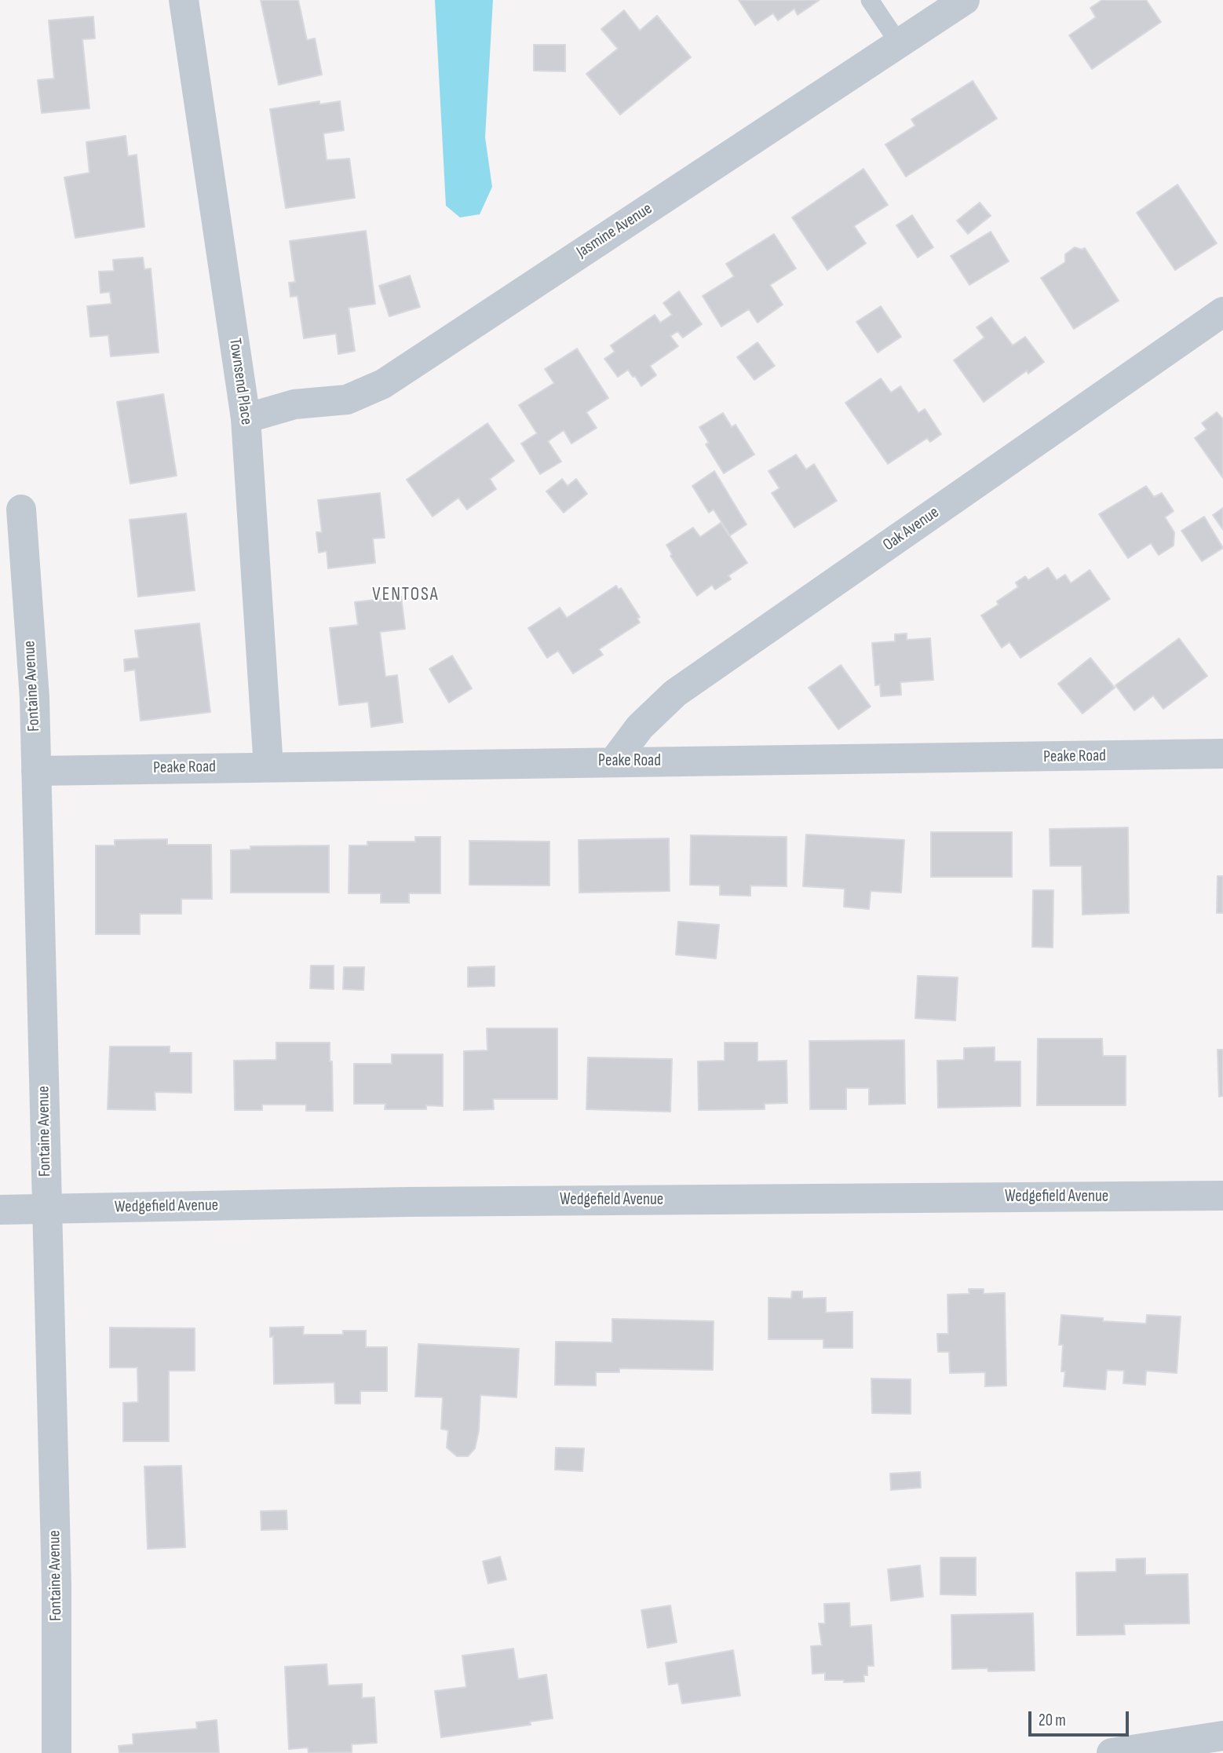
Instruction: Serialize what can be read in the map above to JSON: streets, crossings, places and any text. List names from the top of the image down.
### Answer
{
  "streets": {
    "street": [
      "Jasmine Avenue",
      "Townsend Place",
      "Oak Avenue",
      "Fontaine Avenue",
      "Peake Road",
      "Wedgefield Avenue"
    ]
  },
  "crossings": [
    ["Jasmine Avenue", "Townsend Place"],
    ["Townsend Place", "Peake Road"],
    ["Oak Avenue", "Peake Road"],
    ["Fontaine Avenue", "Peake Road"],
    ["Fontaine Avenue", "Wedgefield Avenue"]
  ],
  "districts": ["VENTOSA"],
  "scale_bar": "20 m"
}
